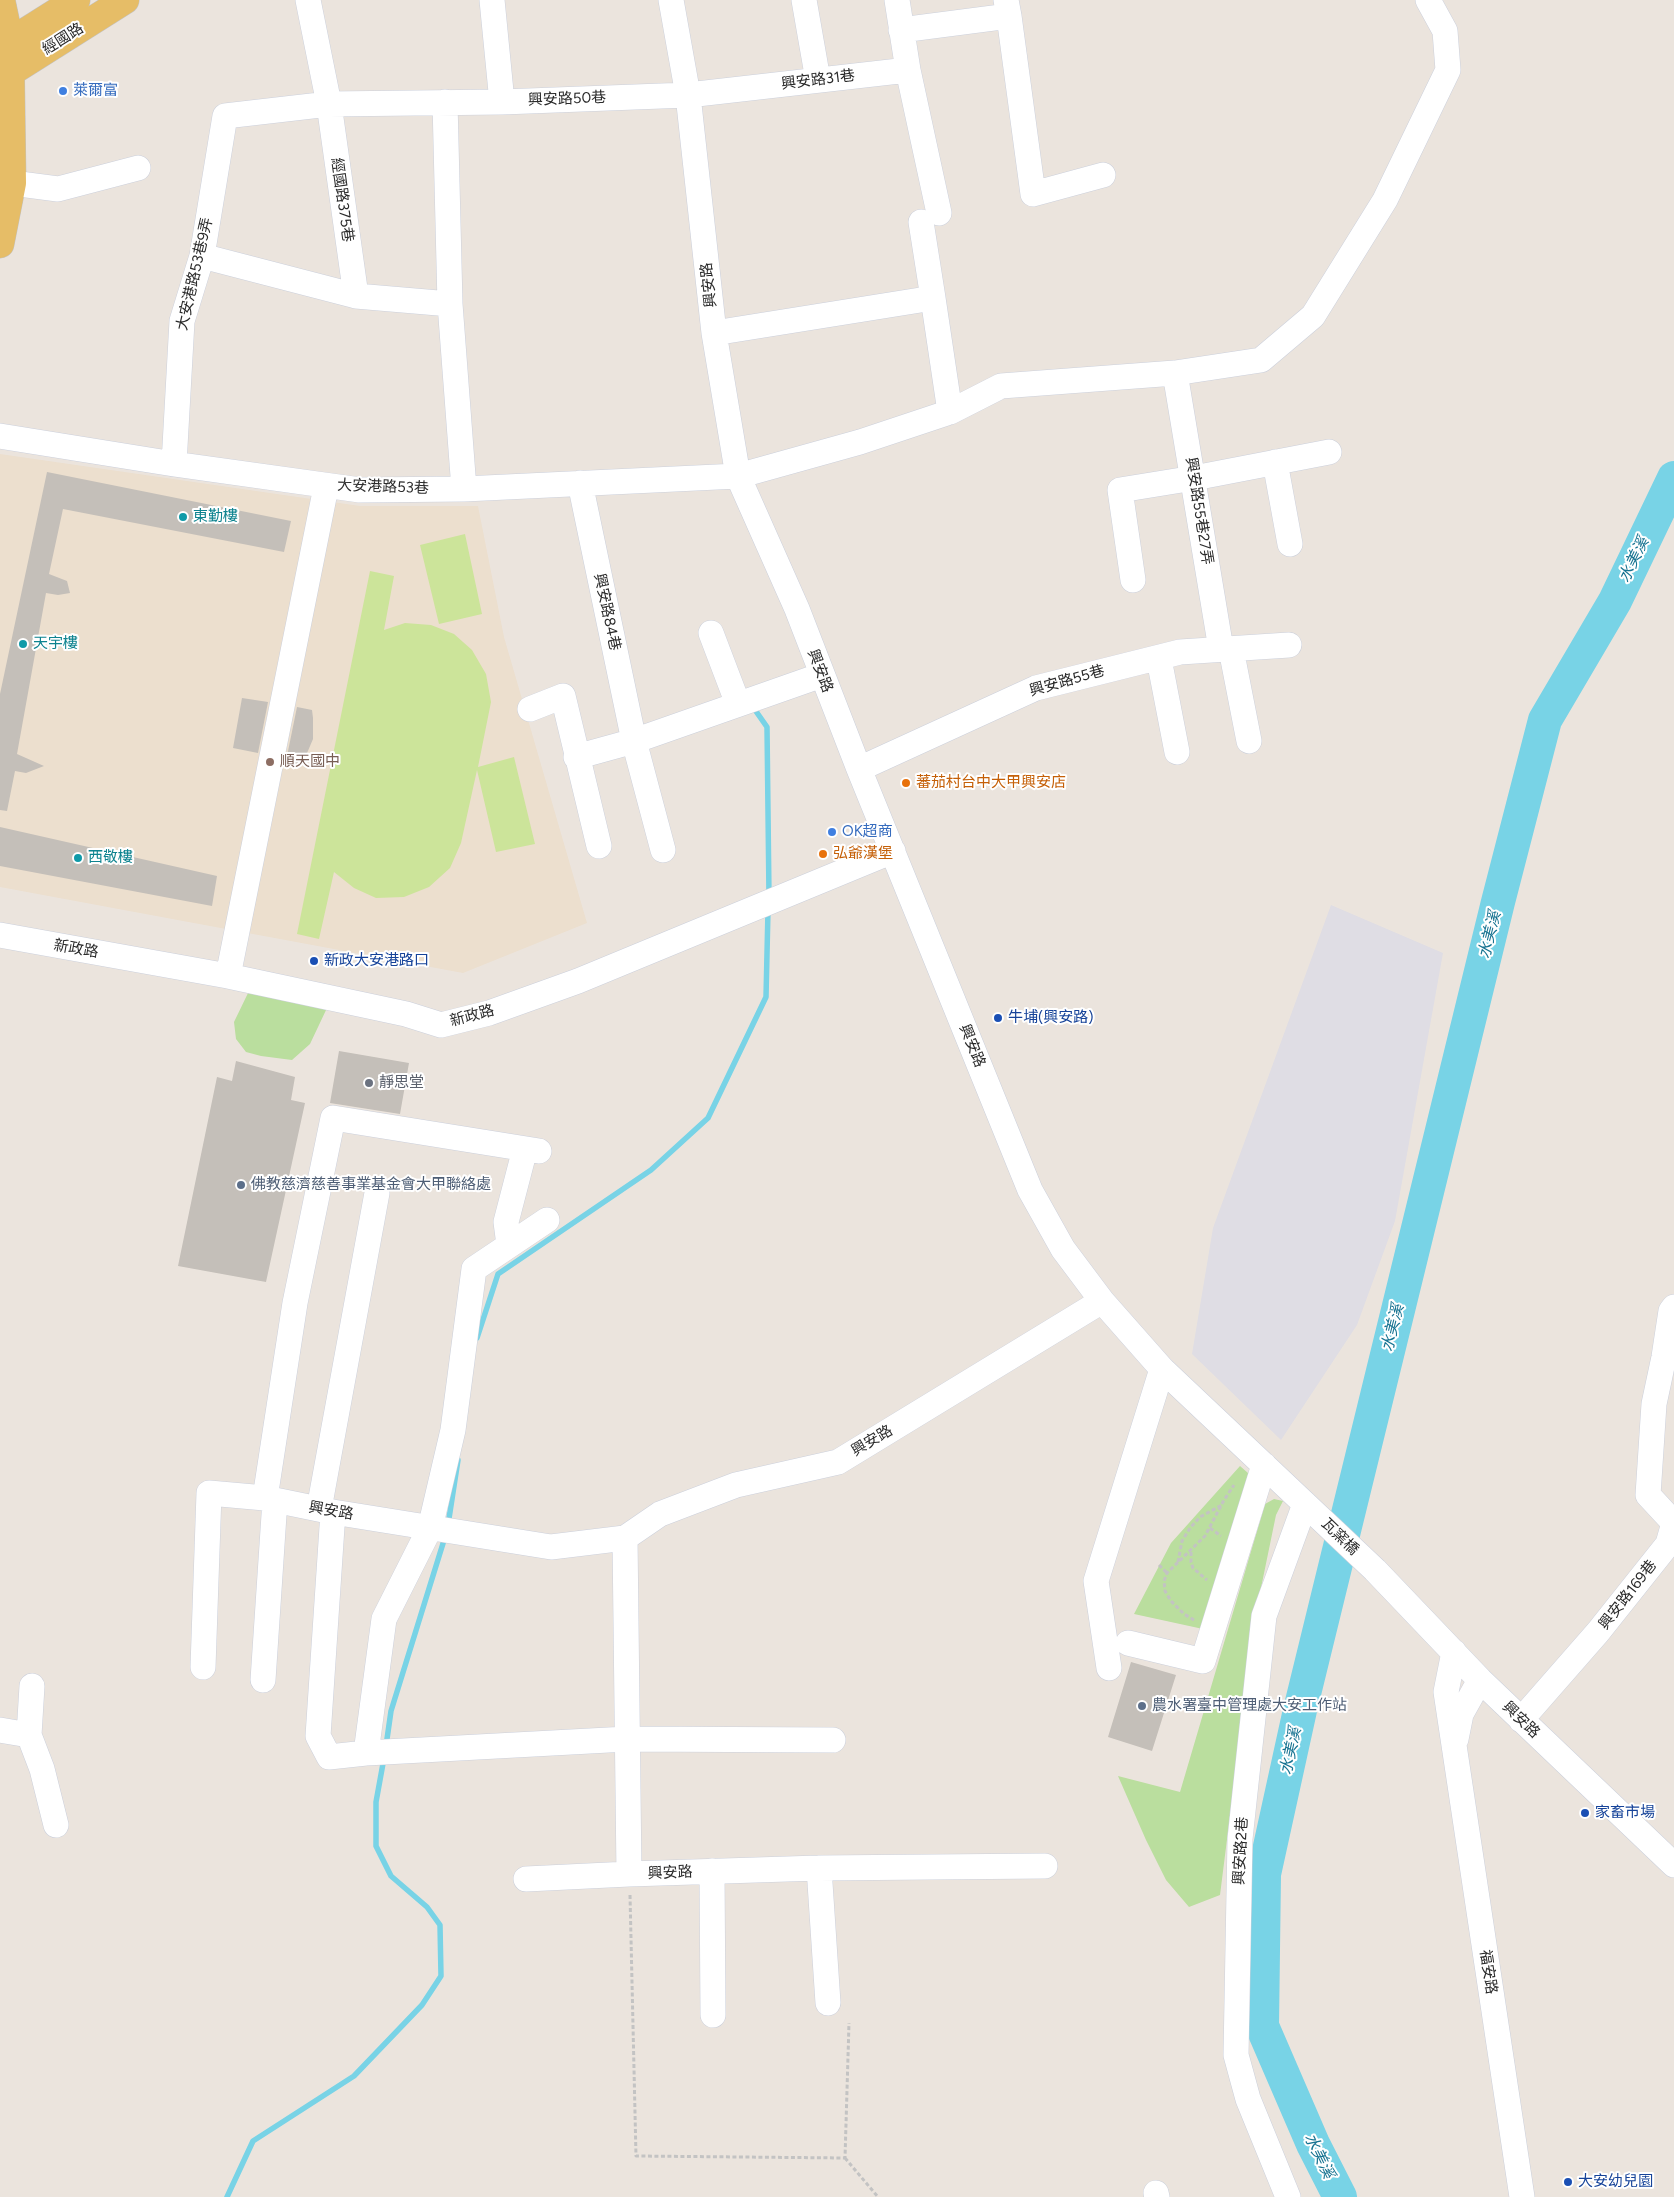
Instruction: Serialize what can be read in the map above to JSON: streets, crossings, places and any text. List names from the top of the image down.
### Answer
{
  "streets": {
    "main road": ["經國路"],
    "street": [
      "興安路31巷",
      "興安路50巷",
      "經國路375巷",
      "大安港路53巷9弄",
      "興安路",
      "大安港路53巷",
      "興安路55巷27弄",
      "興安路84巷",
      "興安路55巷",
      "新政路",
      "瓦窯橋",
      "興安路169巷",
      "興安路2巷",
      "福安路"
    ]
  },
  "crossings": [
    ["興安路31巷", "興安路50巷"],
    ["興安路31巷", "興安路"],
    ["興安路50巷", "經國路375巷"],
    ["興安路50巷", "大安港路53巷9弄"],
    ["興安路50巷", "興安路"],
    ["經國路375巷", "大安港路53巷9弄"],
    ["大安港路53巷9弄", "大安港路53巷"],
    ["興安路", "大安港路53巷"],
    ["興安路", "興安路55巷"],
    ["興安路", "新政路"],
    ["興安路", "瓦窯橋"],
    ["興安路", "興安路169巷"],
    ["興安路", "興安路2巷"],
    ["興安路", "福安路"],
    ["大安港路53巷", "興安路55巷27弄"],
    ["大安港路53巷", "興安路84巷"],
    ["興安路55巷27弄", "興安路55巷"],
    ["瓦窯橋", "興安路2巷"]
  ],
  "water": ["水美溪"],
  "places": [
    "萊爾富",
    "東勤樓",
    "天宇樓",
    "順天國中",
    "蕃茄村台中大甲興安店",
    "OK超商",
    "弘爺漢堡",
    "西敬樓",
    "新政大安港路口",
    "牛埔(興安路)",
    "靜思堂",
    "佛教慈濟慈善事業基金會大甲聯絡處",
    "農水署臺中管理處大安工作站",
    "家畜市場",
    "大安幼兒園"
  ]
}
